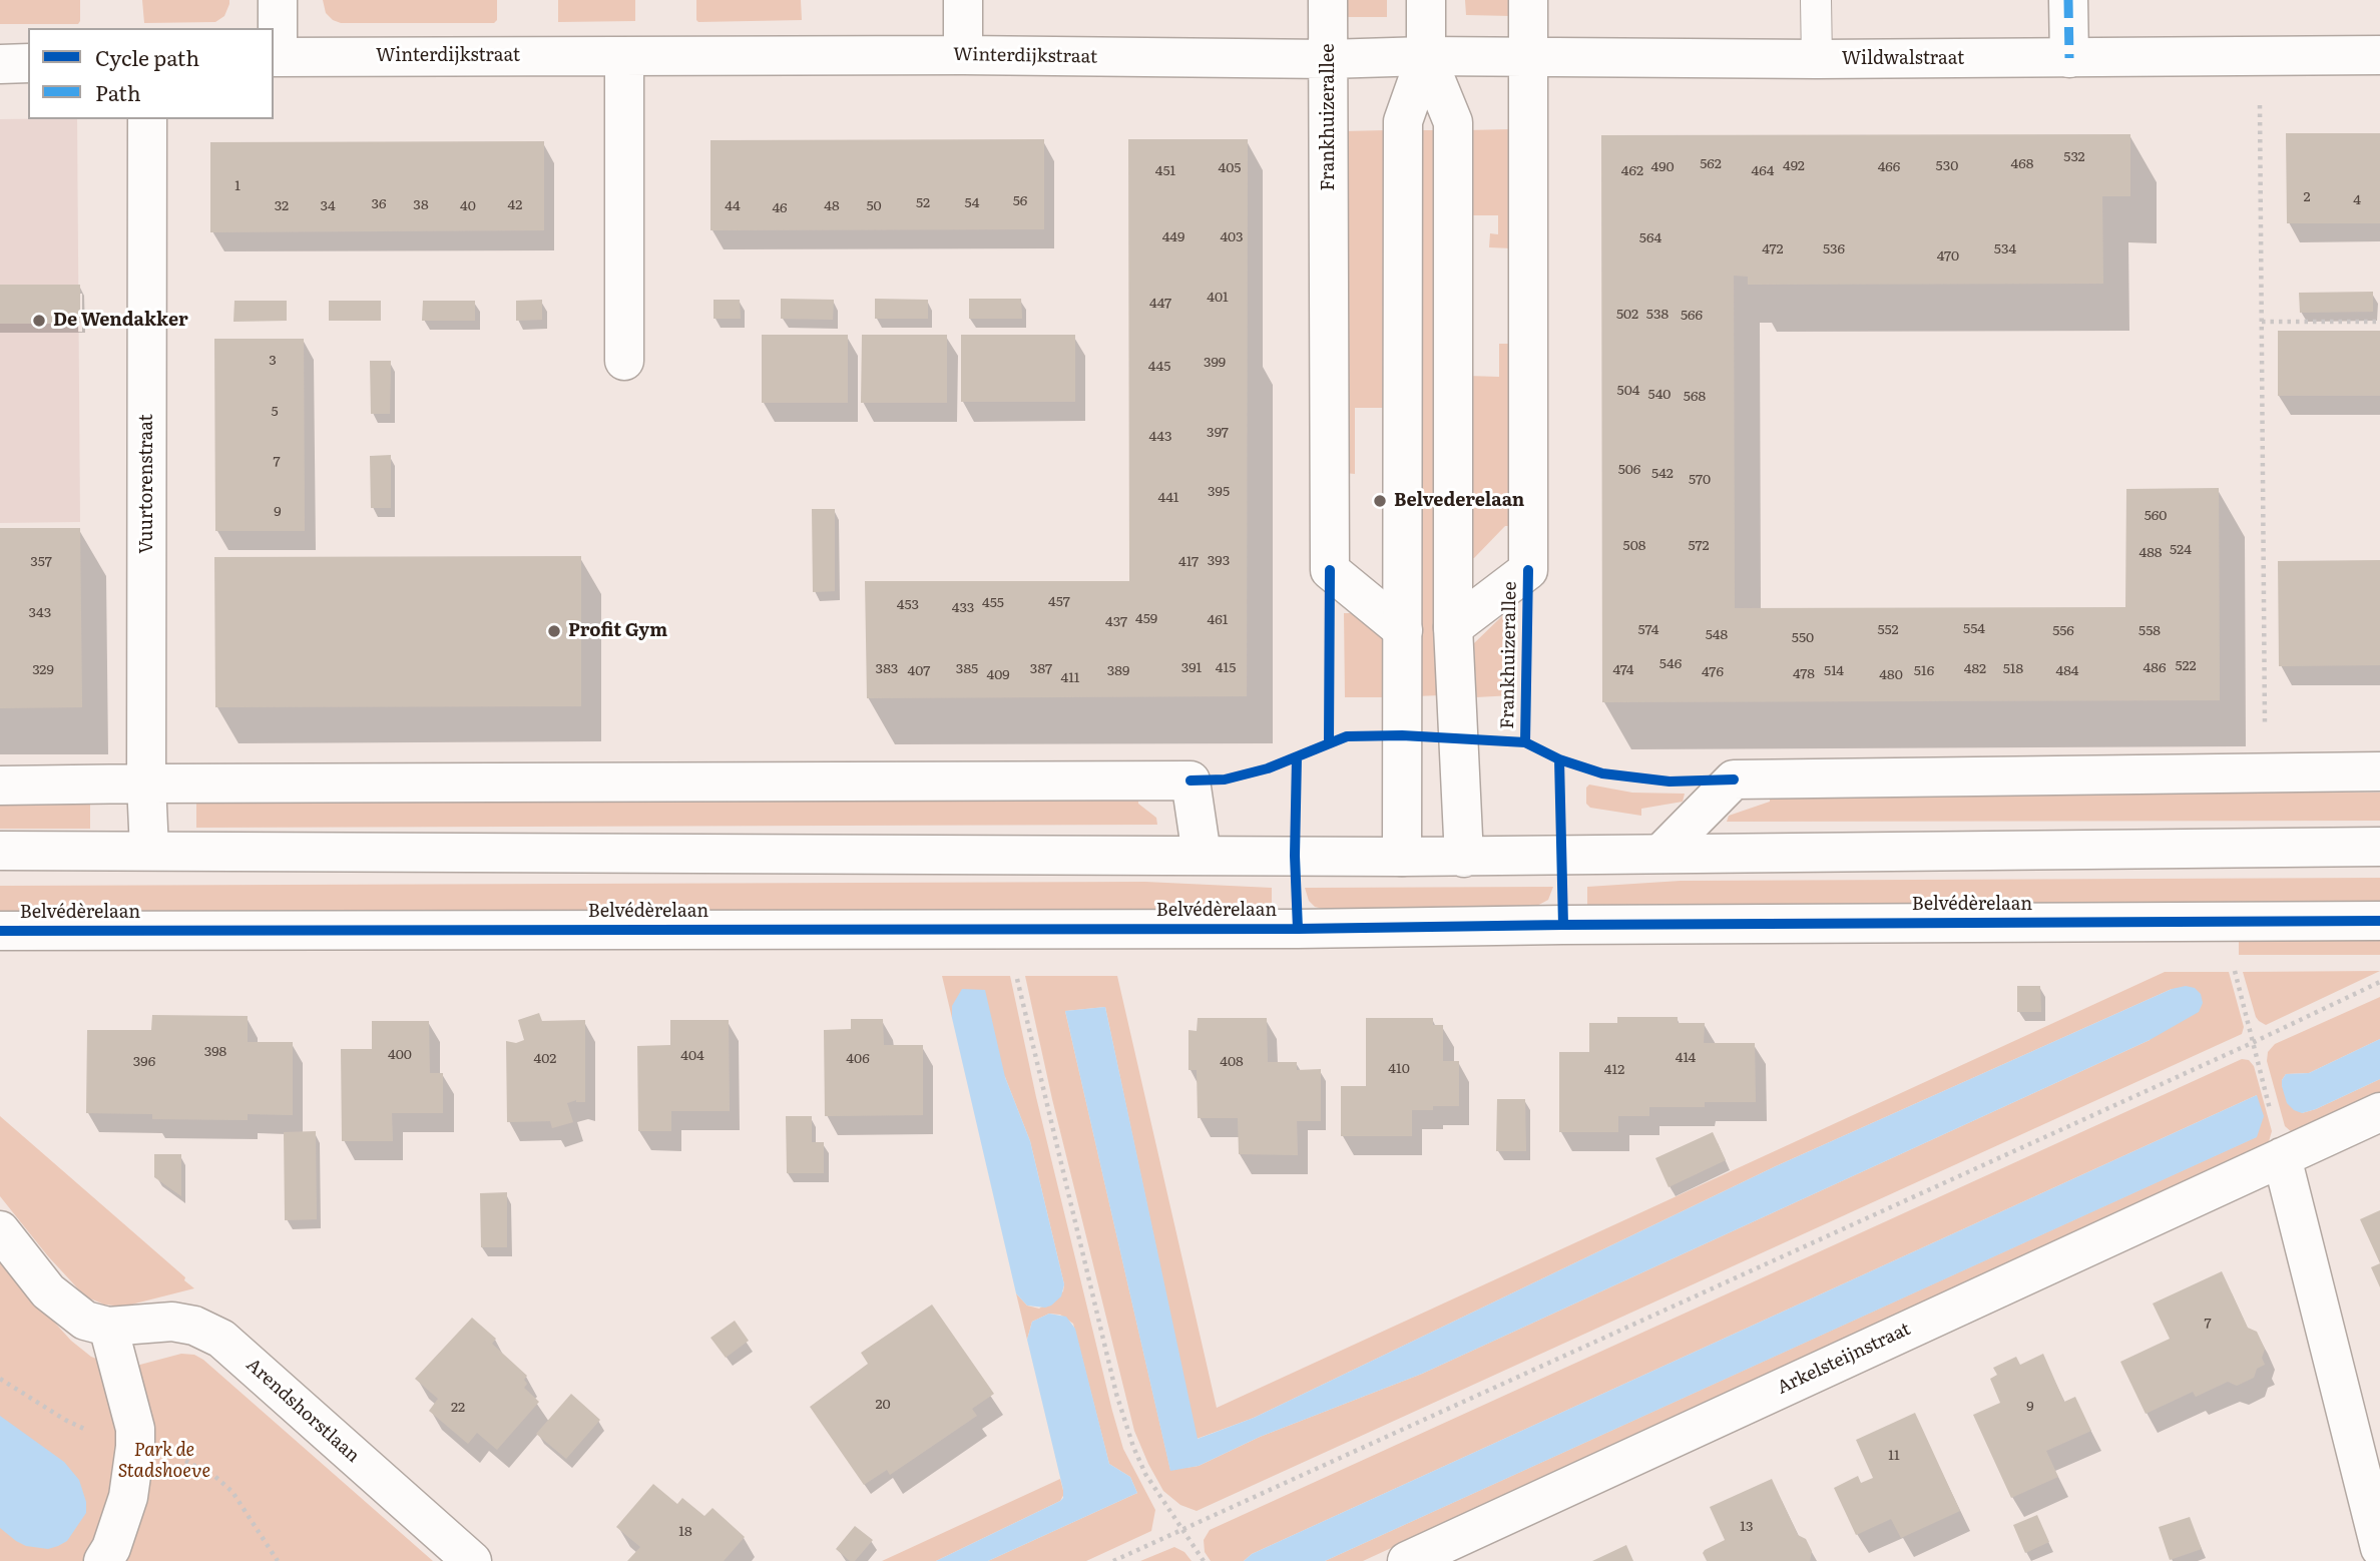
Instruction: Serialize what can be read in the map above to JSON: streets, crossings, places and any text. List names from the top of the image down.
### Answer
{
  "streets": {
    "street": [
      "Winterdijkstraat",
      "Wildwalstraat",
      "Frankhuizerallee",
      "Vuurtorenstraat",
      "Belvédèrelaan",
      "Arkelsteijnstraat",
      "Arendshorstlaan"
    ]
  },
  "crossings": [
    ["Winterdijkstraat", "Wildwalstraat"],
    ["Winterdijkstraat", "Frankhuizerallee"],
    ["Wildwalstraat", "Frankhuizerallee"]
  ],
  "parks": ["Park de Stadshoeve"],
  "places": ["De Wendakker", "Belvederelaan", "Profit Gym"],
  "house_numbers": [
    "532",
    "562",
    "468",
    "492",
    "530",
    "490",
    "466",
    "405",
    "451",
    "462",
    "464",
    "1",
    "2",
    "4",
    "56",
    "52",
    "54",
    "36",
    "38",
    "42",
    "32",
    "34",
    "40",
    "44",
    "48",
    "50",
    "46",
    "449",
    "403",
    "564",
    "472",
    "536",
    "534",
    "470",
    "401",
    "447",
    "502",
    "538",
    "566",
    "3",
    "399",
    "445",
    "504",
    "540",
    "568",
    "5",
    "397",
    "443",
    "7",
    "506",
    "542",
    "570",
    "395",
    "441",
    "9",
    "560",
    "508",
    "572",
    "524",
    "488",
    "393",
    "357",
    "417",
    "457",
    "455",
    "453",
    "433",
    "343",
    "459",
    "461",
    "437",
    "554",
    "574",
    "552",
    "556",
    "558",
    "548",
    "550",
    "546",
    "522",
    "391",
    "415",
    "486",
    "383",
    "385",
    "387",
    "482",
    "518",
    "329",
    "474",
    "407",
    "389",
    "514",
    "516",
    "484",
    "476",
    "478",
    "409",
    "480",
    "411",
    "398",
    "400",
    "404",
    "414",
    "402",
    "406",
    "396",
    "408",
    "410",
    "412",
    "7",
    "20",
    "9",
    "22",
    "11",
    "13",
    "18"
  ],
  "legend": ["Cycle path", "Path"]
}
